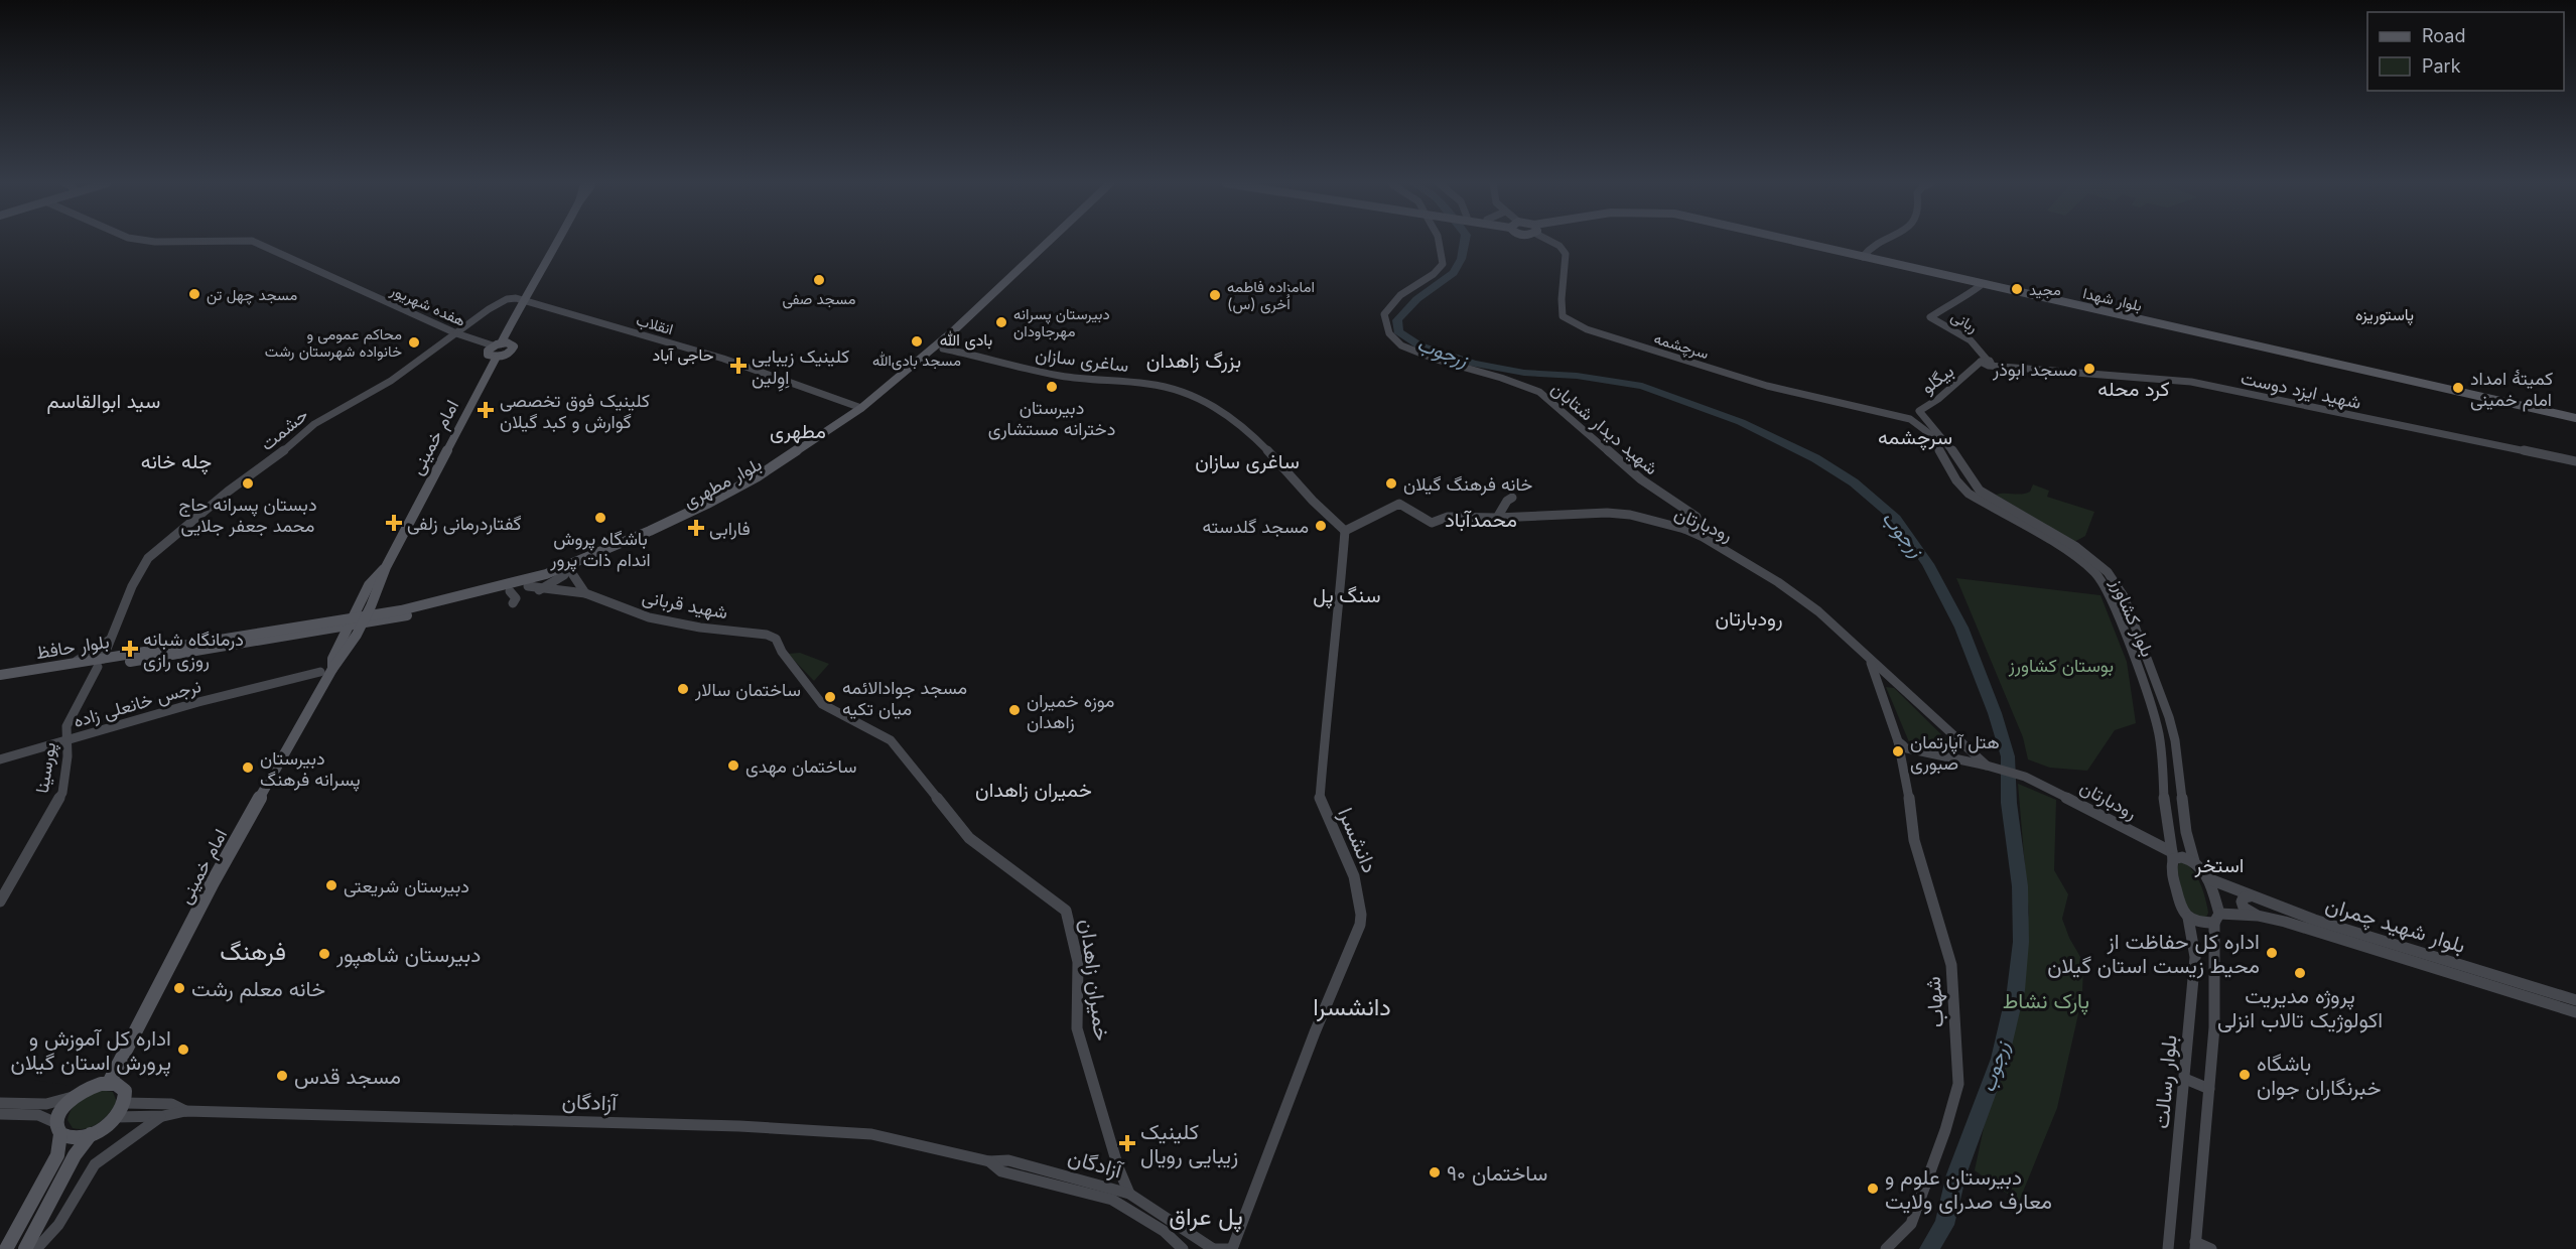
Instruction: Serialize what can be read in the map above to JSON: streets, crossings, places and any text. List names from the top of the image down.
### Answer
{
  "streets": {
    "main road": [
      "بلوار شهدا",
      "هفده شهریور",
      "ربانی",
      "انقلاب",
      "سرچشمه",
      "ساغری سازان",
      "بیگلو",
      "شهید ایزد دوست",
      "شهید دیدار شتابان",
      "حشمت",
      "امام خمینی",
      "بلوار مطهری",
      "رودبارتان",
      "شهید قربانی",
      "بلوار کشاورز",
      "بلوار حافظ",
      "نرجس خانعلی زاده",
      "پورسینا",
      "دانشسرا",
      "بلوار شهید چمران",
      "خمیران زاهدان",
      "شهاب",
      "بلوار رسالت",
      "آزادگان"
    ]
  },
  "crossings": [
    ["بلوار شهدا", "ربانی"],
    ["هفده شهریور", "حشمت"],
    ["هفده شهریور", "امام خمینی"],
    ["ربانی", "بیگلو"],
    ["ربانی", "شهید ایزد دوست"],
    ["انقلاب", "بلوار مطهری"],
    ["سرچشمه", "بلوار کشاورز"],
    ["ساغری سازان", "بلوار مطهری"],
    ["ساغری سازان", "رودبارتان"],
    ["ساغری سازان", "دانشسرا"],
    ["بیگلو", "شهید ایزد دوست"],
    ["بیگلو", "بلوار کشاورز"],
    ["شهید دیدار شتابان", "رودبارتان"],
    ["حشمت", "بلوار حافظ"],
    ["حشمت", "پورسینا"],
    ["امام خمینی", "بلوار مطهری"],
    ["امام خمینی", "بلوار حافظ"],
    ["امام خمینی", "نرجس خانعلی زاده"],
    ["بلوار مطهری", "شهید قربانی"],
    ["بلوار مطهری", "بلوار حافظ"],
    ["رودبارتان", "بلوار کشاورز"],
    ["رودبارتان", "دانشسرا"],
    ["رودبارتان", "شهاب"],
    ["شهید قربانی", "خمیران زاهدان"],
    ["بلوار کشاورز", "بلوار شهید چمران"],
    ["بلوار کشاورز", "بلوار رسالت"],
    ["بلوار حافظ", "پورسینا"],
    ["نرجس خانعلی زاده", "پورسینا"],
    ["بلوار شهید چمران", "بلوار رسالت"],
    ["خمیران زاهدان", "آزادگان"]
  ],
  "districts": [
    "پاستوریزه",
    "بادی الله",
    "حاجی آباد",
    "بزرگ زاهدان",
    "کرد محله",
    "سید ابوالقاسم",
    "مطهری",
    "سرچشمه",
    "چله خانه",
    "ساغری سازان",
    "محمدآباد",
    "سنگ پل",
    "رودبارتان",
    "خمیران زاهدان",
    "استخر",
    "فرهنگ",
    "دانشسرا",
    "پل عراق"
  ],
  "water": ["زرجوب"],
  "parks": ["بوستان کشاورز", "پارک نشاط"],
  "places": {
    "other": [
      "مسجد صفی",
      "مجید",
      "مسجد چهل تن",
      "امامزاده فاطمه اُخری (س)",
      "دبیرستان پسرانه مهرجاودان",
      "مسجد بادی‌الله",
      "محاکم عمومی و خانواده شهرستان رشت",
      "مسجد ابوذر",
      "دبیرستان دخترانه مستشاری",
      "کمیتهٔ امداد امام خمینی",
      "دبستان پسرانه حاج محمد جعفر جلایی",
      "خانه فرهنگ گیلان",
      "باشگاه پروش اندام ذات پرور",
      "مسجد گلدسته",
      "ساختمان سالار",
      "مسجد جوادالائمه میان تکیه",
      "موزه خمیران زاهدان",
      "هتل آپارتمان صبوری",
      "ساختمان مهدی",
      "دبیرستان پسرانه فرهنگ",
      "دبیرستان شریعتی",
      "اداره کل حفاظت از محیط زیست استان گیلان",
      "دبیرستان شاهپور",
      "پروژه مدیریت اکولوژیک تالاب انزلی",
      "خانه معلم رشت",
      "اداره کل آموزش و پرورش استان گیلان",
      "باشگاه خبرنگاران جوان",
      "مسجد قدس",
      "ساختمان ۹۰",
      "دبیرستان علوم و معارف صدرای ولایت"
    ],
    "health": [
      "کلینیک زیبایی اِوِلین",
      "کلینیک فوق تخصصی گوارش و کبد گیلان",
      "گفتاردرمانی زلفی",
      "فارابی",
      "درمانگاه شبانه روزی رازی",
      "کلینیک زیبایی رویال"
    ]
  },
  "legend": ["Road", "Park"]
}
